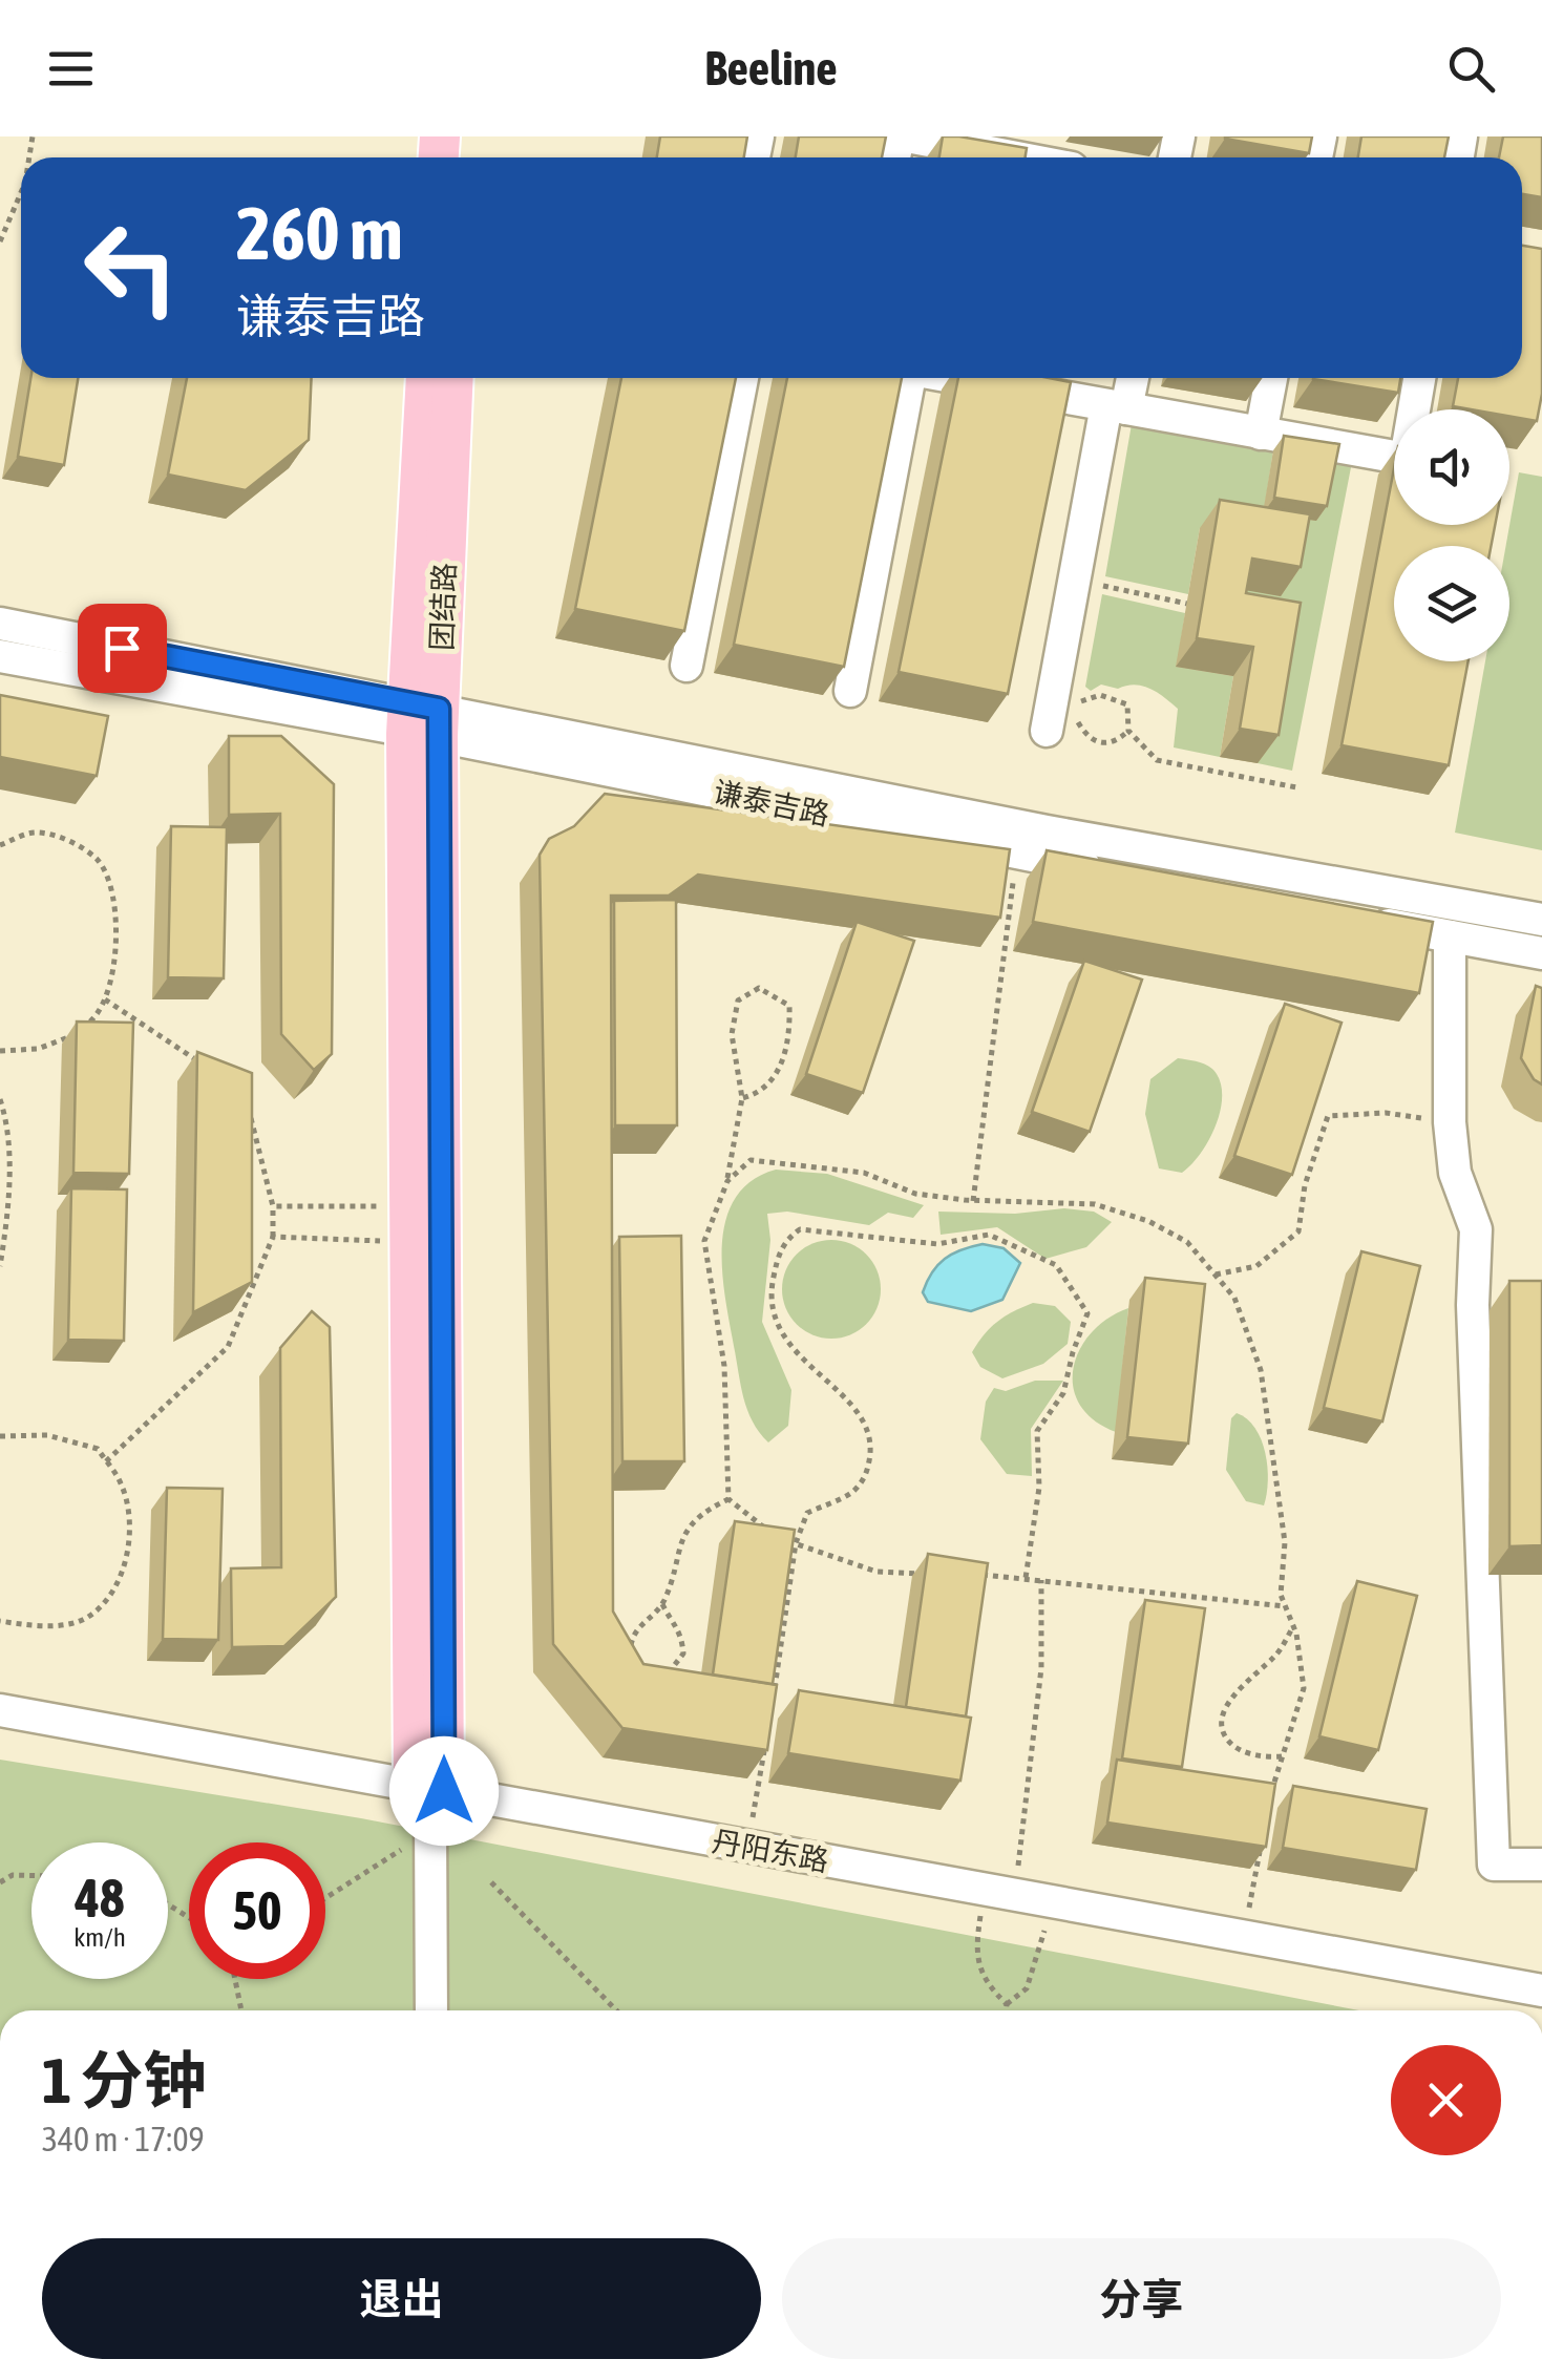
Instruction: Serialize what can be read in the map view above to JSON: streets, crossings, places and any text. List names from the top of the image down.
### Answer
{
  "streets": {
    "main road": ["团结路"],
    "street": ["谦泰吉路", "丹阳东路"]
  },
  "crossings": [
    ["团结路", "谦泰吉路"],
    ["团结路", "丹阳东路"]
  ],
  "page": {
    "header": "Beeline",
    "turn": ["260 m", "谦泰吉路"],
    "speed": "48 km/h",
    "limit": "50",
    "heading": ["1 分钟", "340 m · 17:09"],
    "buttons": ["退出", "分享"]
  }
}
